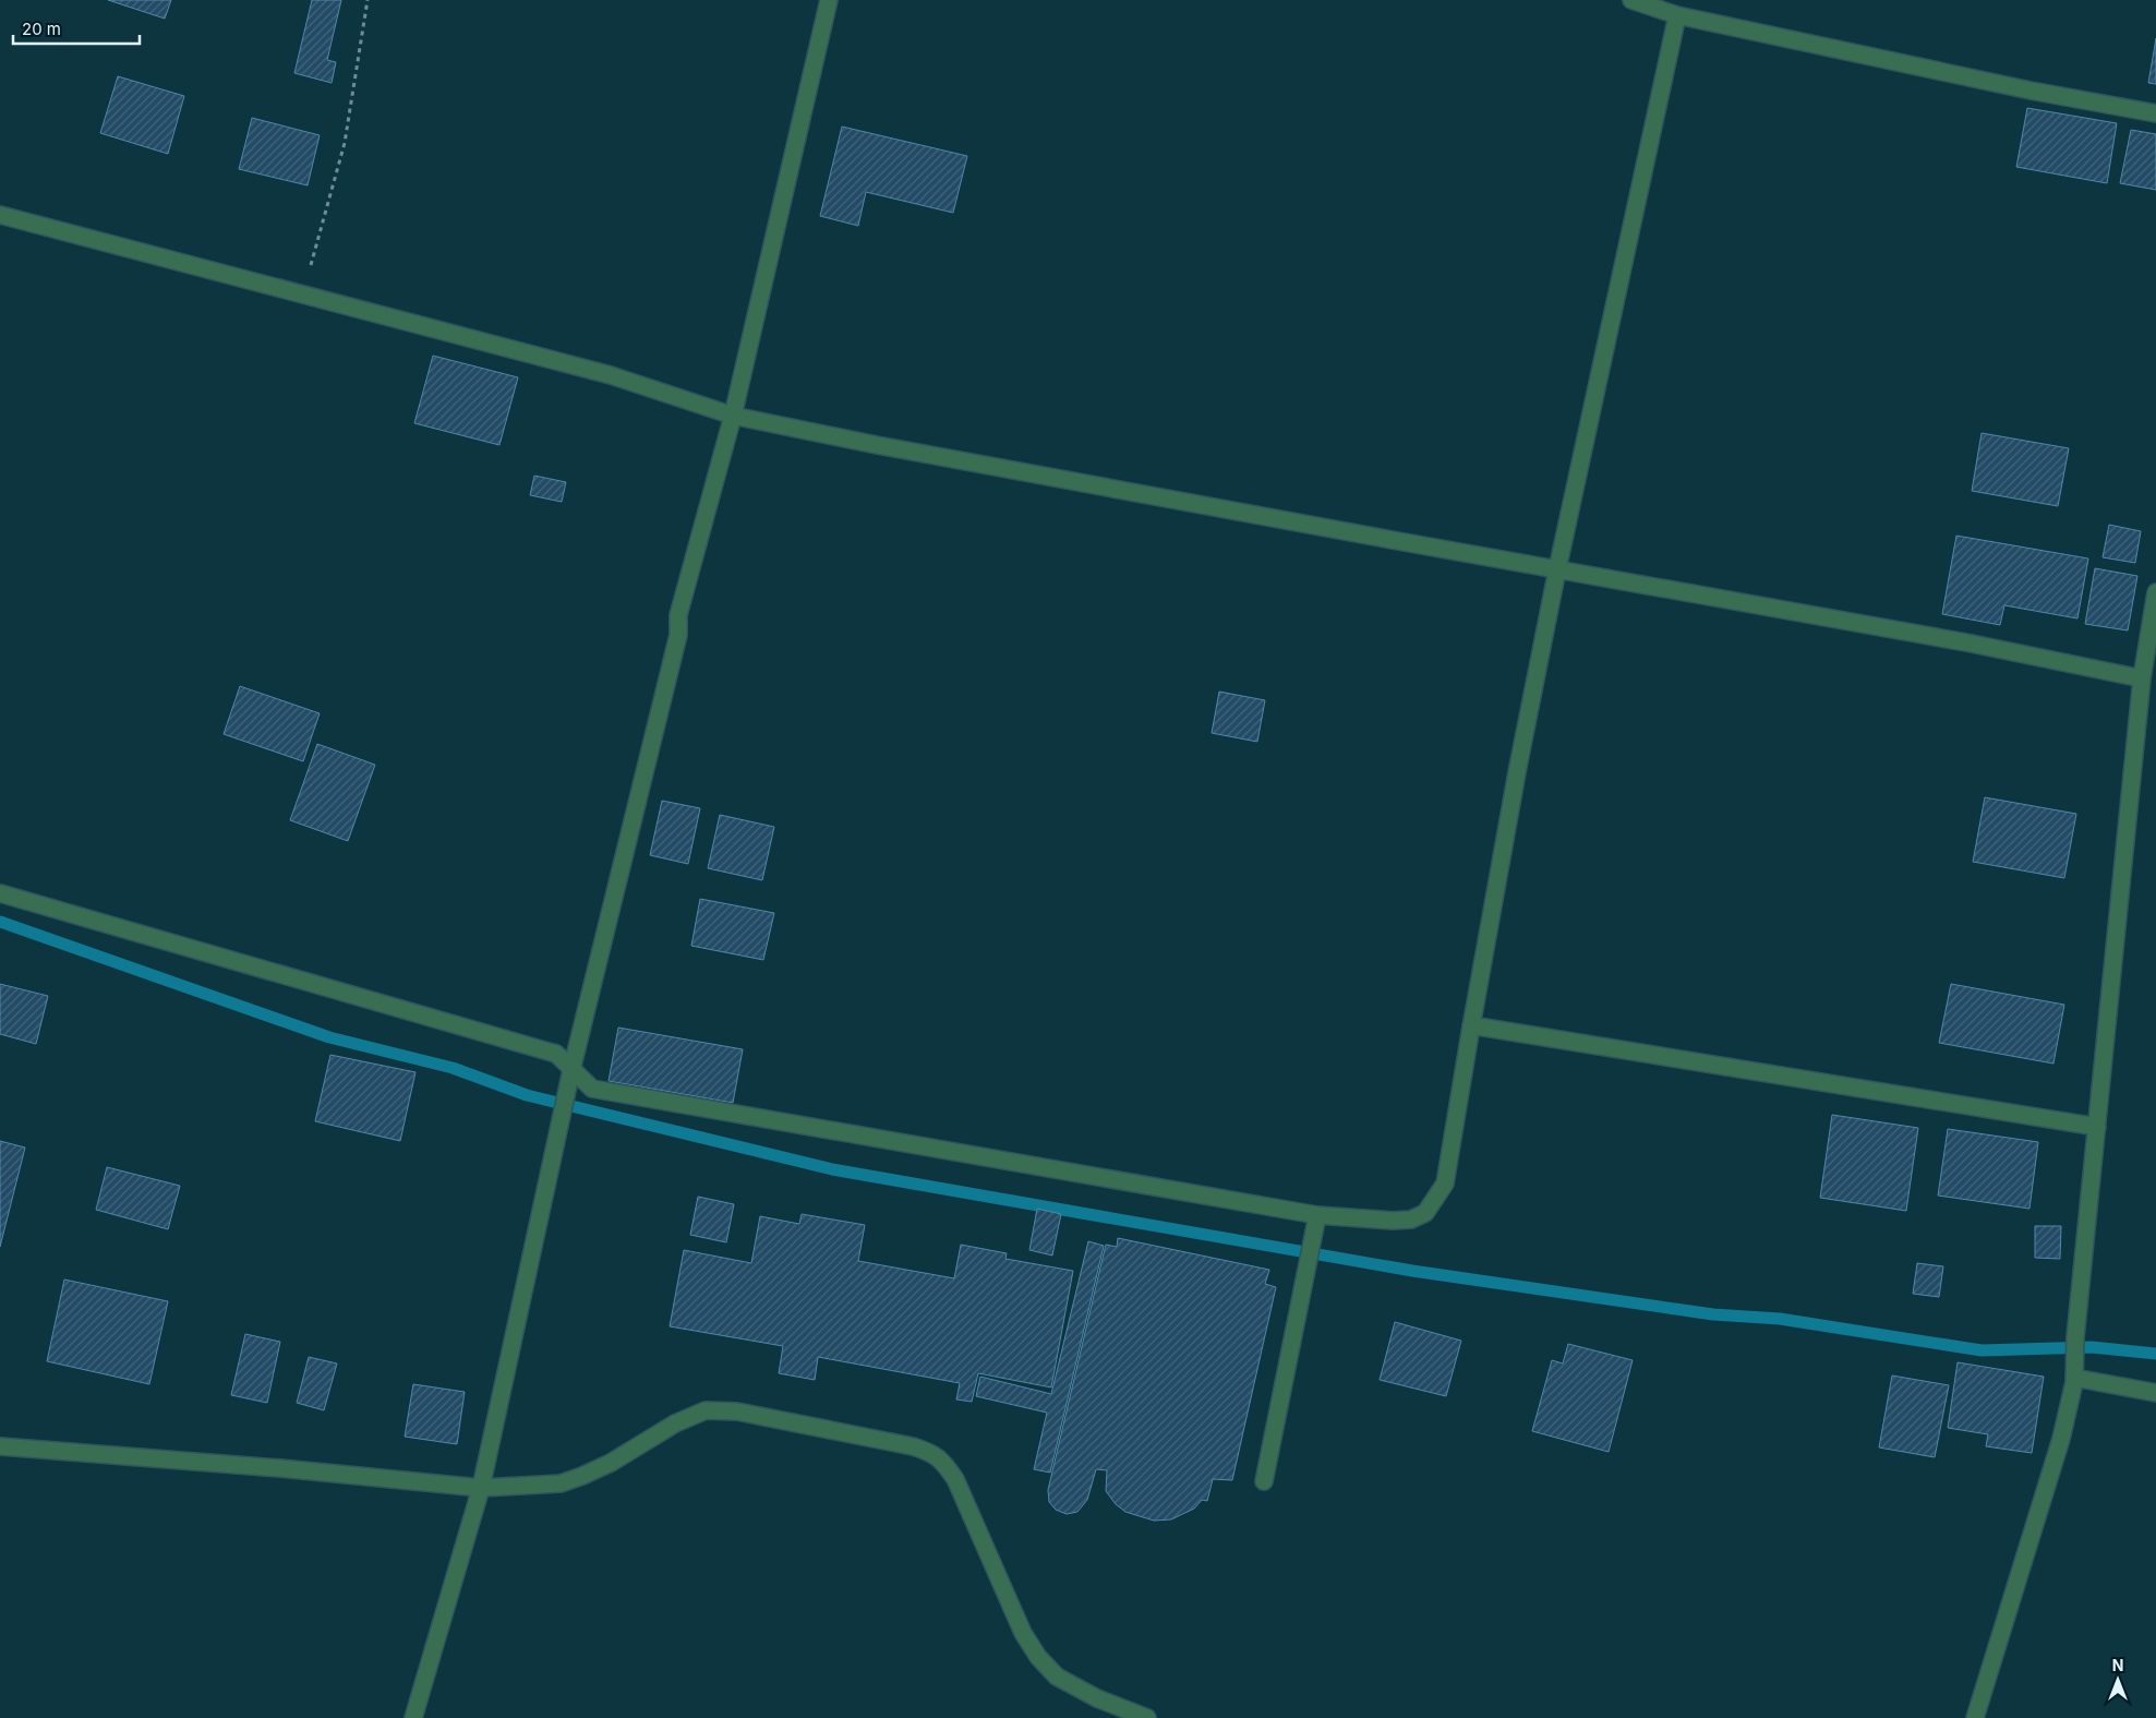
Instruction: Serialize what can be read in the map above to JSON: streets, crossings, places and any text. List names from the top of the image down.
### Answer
{
  "scale_bar": "20 m",
  "north": "top"
}
